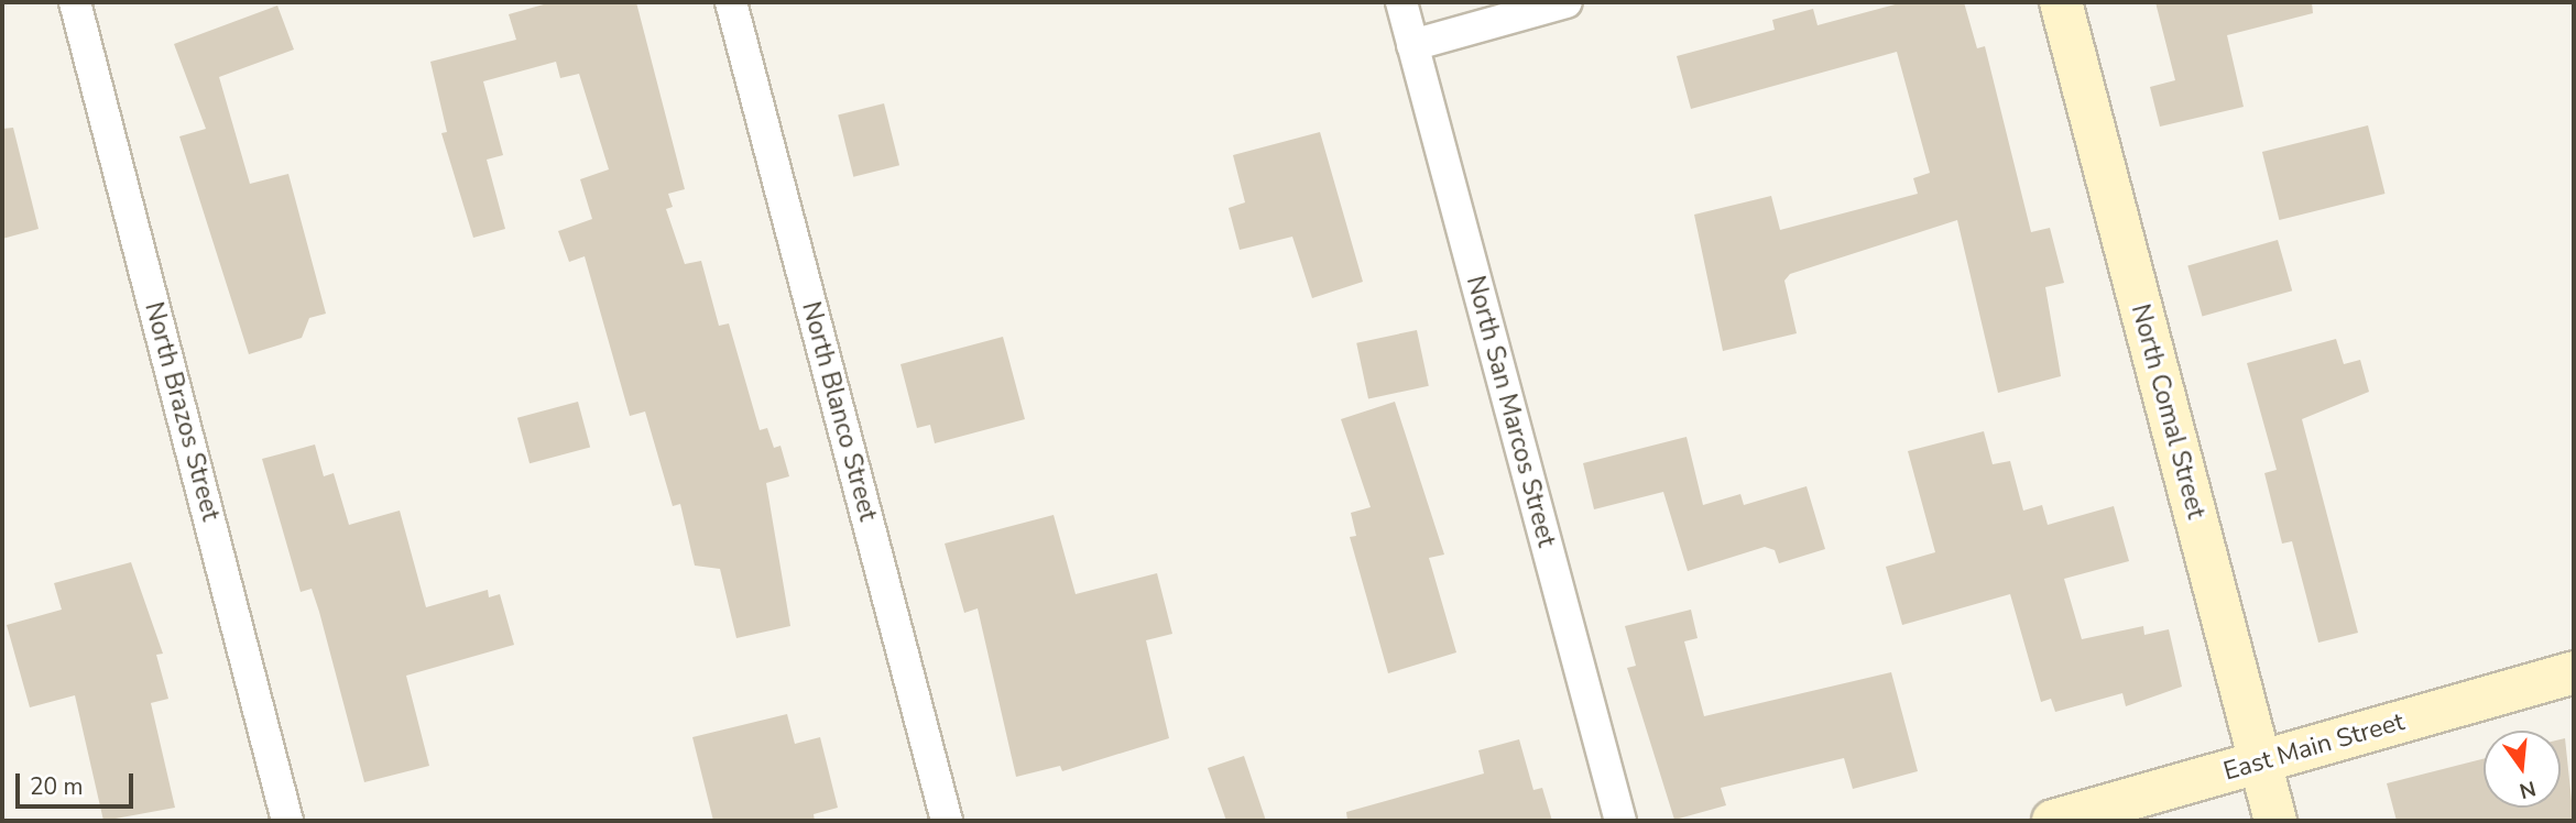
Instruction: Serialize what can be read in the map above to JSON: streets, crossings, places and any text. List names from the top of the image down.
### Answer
{
  "streets": {
    "street": [
      "North Brazos Street",
      "North Blanco Street",
      "North San Marcos Street",
      "North Comal Street",
      "East Main Street"
    ]
  },
  "crossings": [
    ["North Comal Street", "East Main Street"]
  ],
  "scale_bar": "20 m",
  "north": "bottom"
}
